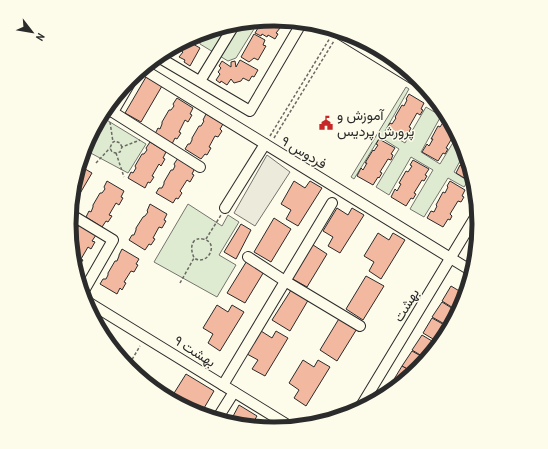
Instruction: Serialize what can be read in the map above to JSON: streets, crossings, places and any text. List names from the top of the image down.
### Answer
{
  "streets": {
    "street": ["فردوس ۹", "بهشت", "بهشت ۹"]
  },
  "crossings": [
    ["فردوس ۹", "بهشت"]
  ],
  "places": {
    "public building": ["آموزش و پرورش پردیس"]
  },
  "north": "bottom right"
}
